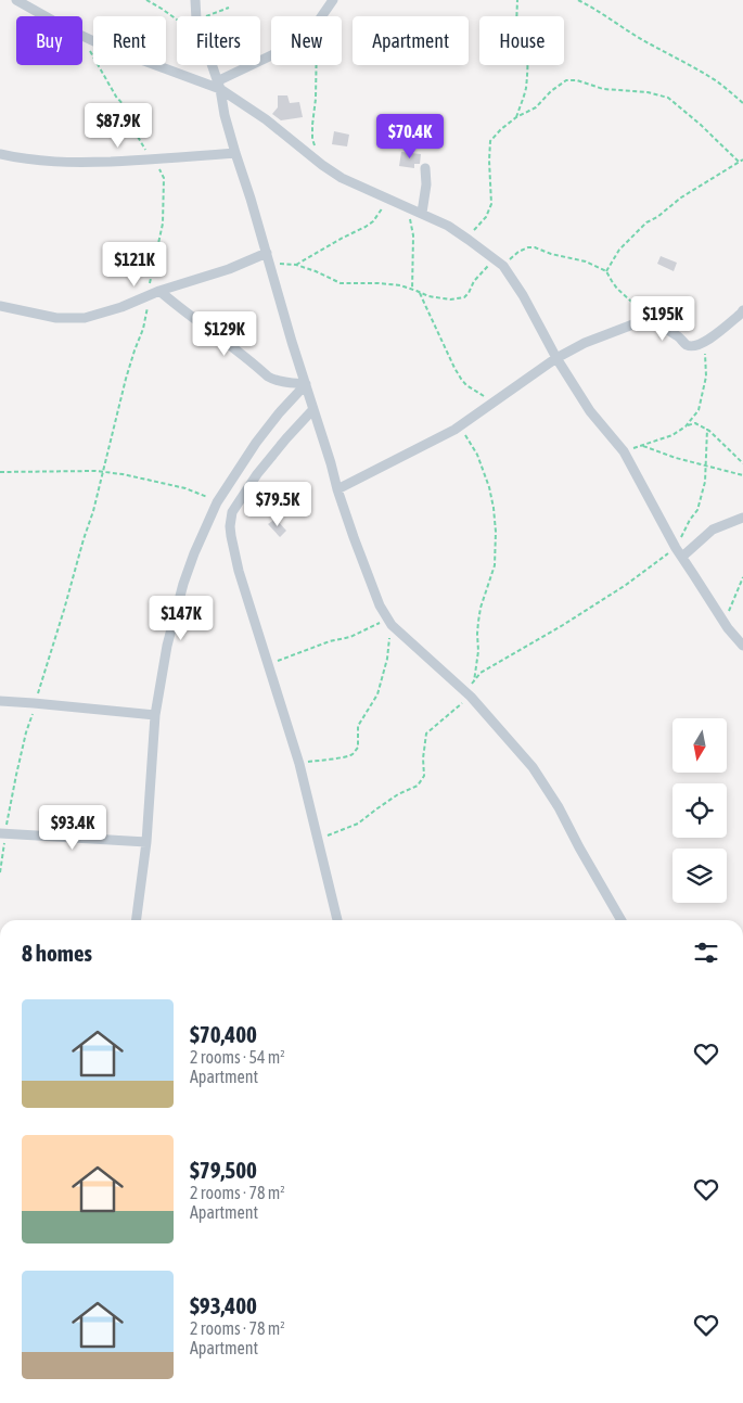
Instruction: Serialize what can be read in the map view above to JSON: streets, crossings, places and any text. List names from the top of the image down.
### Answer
{
  "north": "bottom",
  "page": {
    "chip": [
      "Buy",
      "Rent",
      "Filters",
      "New",
      "Apartment",
      "House"
    ],
    "price": [
      "$87.9K",
      "$70.4K",
      "$121K",
      "$195K",
      "$129K",
      "$79.5K",
      "$147K",
      "$93.4K"
    ],
    "heading": "8 homes",
    "list": [
      {
        "name": "$70,400",
        "note": "2 rooms · 54 m² · Apartment"
      },
      {
        "name": "$79,500",
        "note": "2 rooms · 78 m² · Apartment"
      },
      {
        "name": "$93,400",
        "note": "2 rooms · 78 m² · Apartment"
      }
    ]
  }
}
